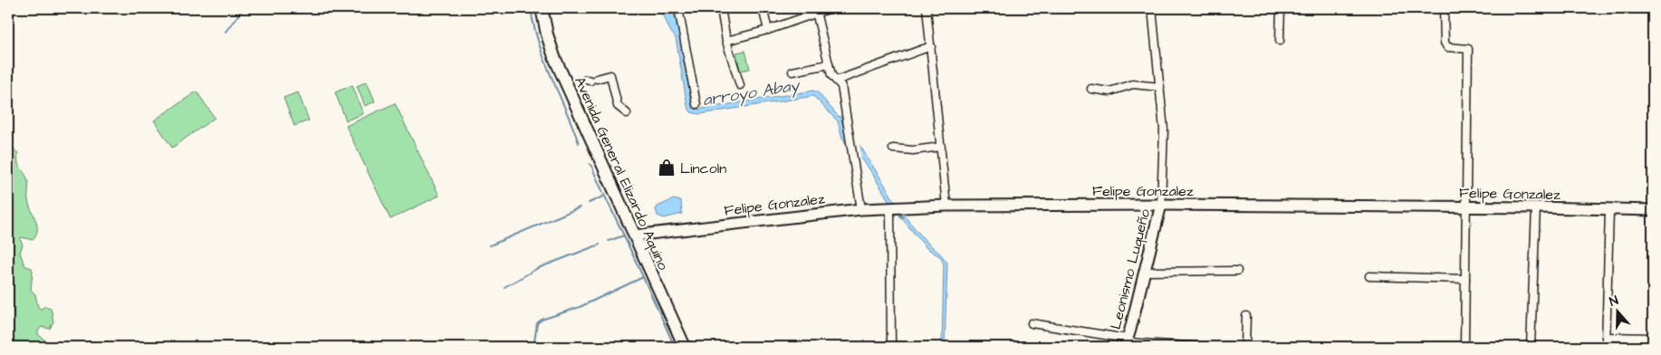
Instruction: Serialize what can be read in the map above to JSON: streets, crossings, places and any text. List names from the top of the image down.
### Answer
{
  "streets": {
    "main road": ["Avenida General Elizardo Aquino"],
    "street": ["Felipe Gonzalez", "Leonismo Luqueño"]
  },
  "crossings": [
    ["Avenida General Elizardo Aquino", "Felipe Gonzalez"],
    ["Felipe Gonzalez", "Leonismo Luqueño"]
  ],
  "water": ["arroyo Abay"],
  "places": {
    "shop": ["Lincoln"]
  },
  "north": "top"
}
